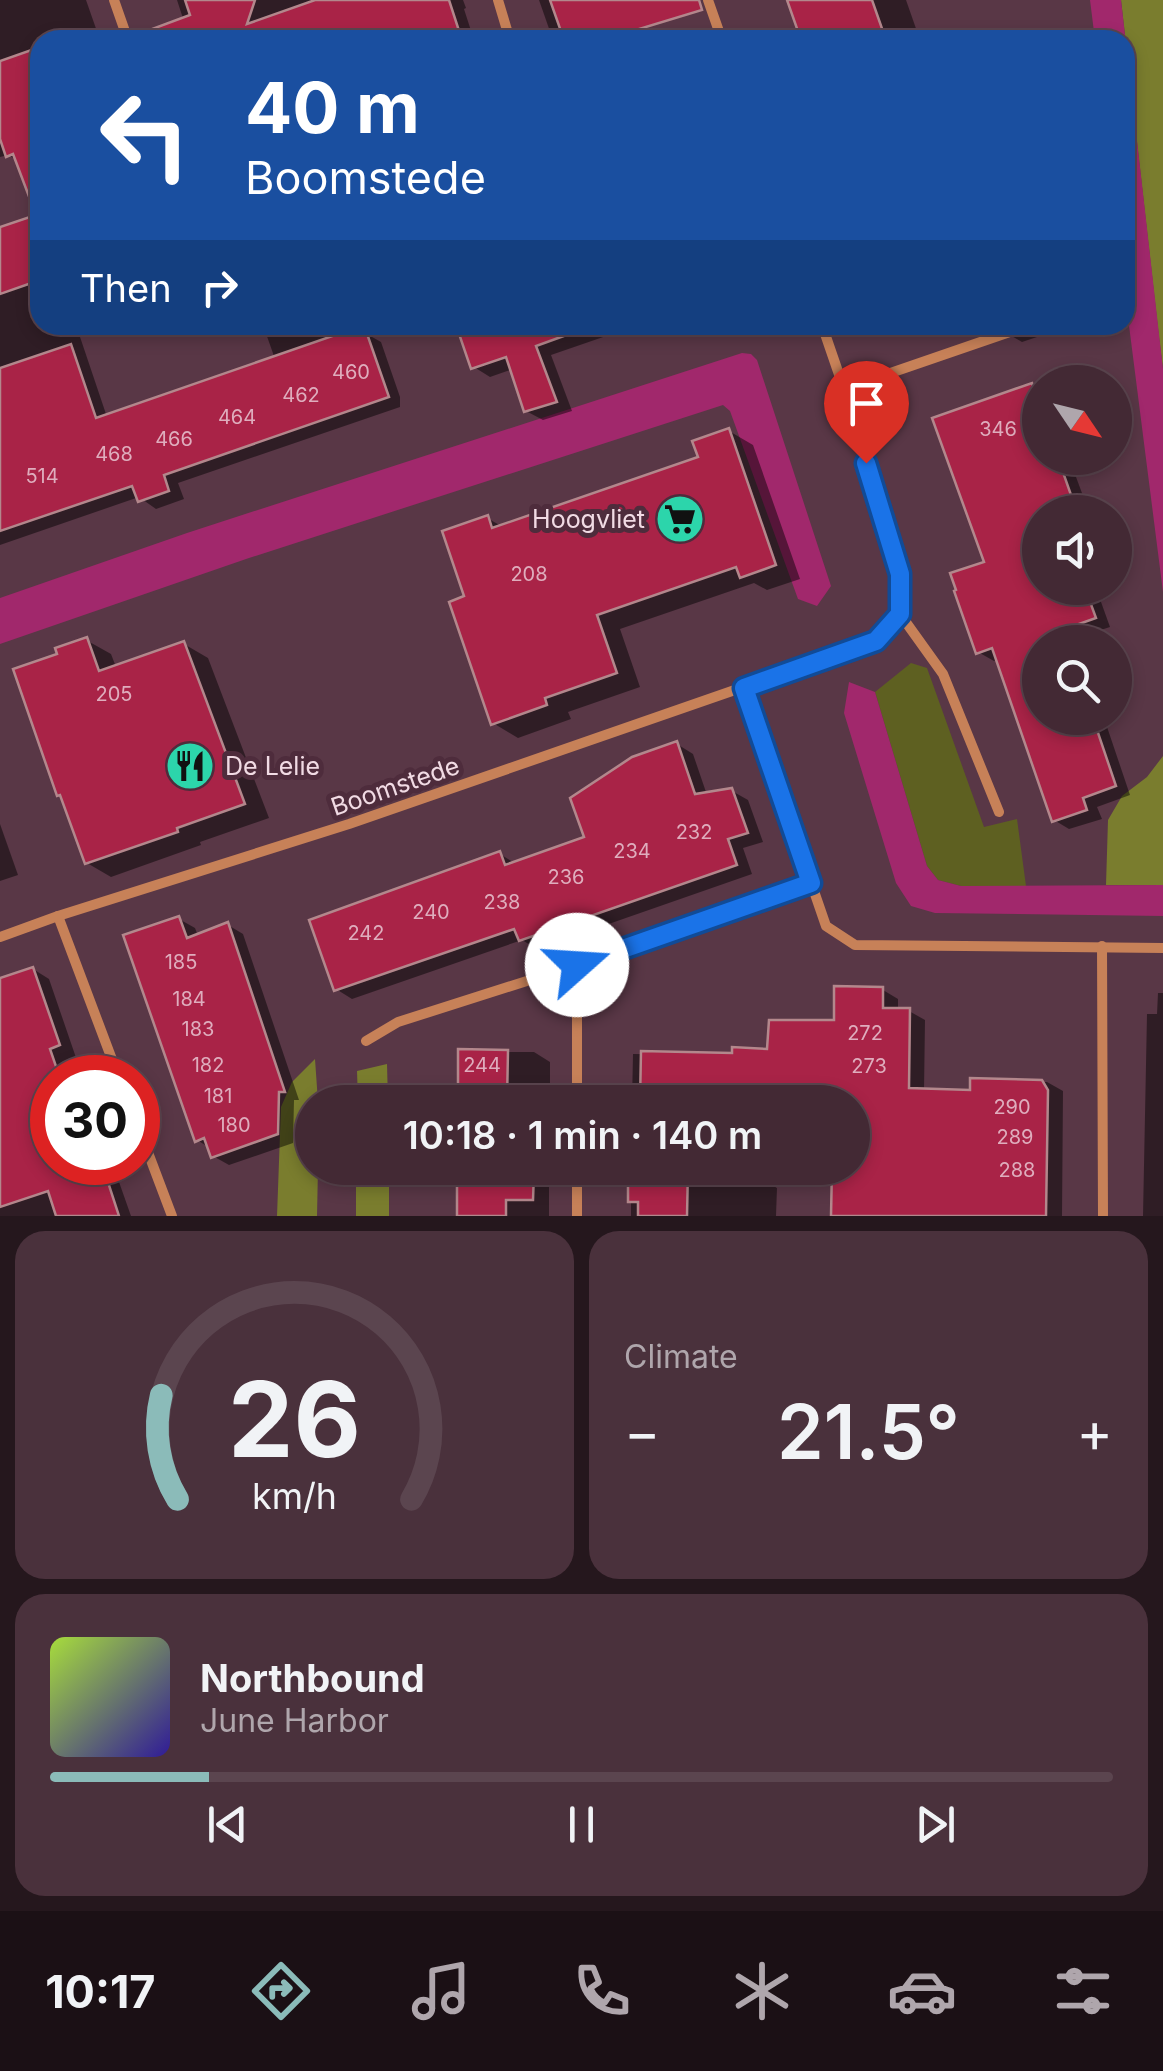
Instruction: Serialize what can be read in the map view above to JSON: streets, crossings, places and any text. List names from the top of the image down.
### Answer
{
  "streets": {
    "street": ["Boomstede"]
  },
  "places": {
    "supermarket": ["Hoogvliet"],
    "restaurant": ["De Lelie"]
  },
  "house_numbers": [
    "460",
    "462",
    "464",
    "346",
    "466",
    "468",
    "514",
    "208",
    "205",
    "232",
    "234",
    "236",
    "238",
    "240",
    "242",
    "185",
    "184",
    "183",
    "272",
    "182",
    "244",
    "273",
    "181",
    "290",
    "180",
    "289",
    "288"
  ],
  "north": "bottom right",
  "page": {
    "turn": ["40 m", "Boomstede"],
    "then": "Then",
    "limit": "30",
    "trip": "10:18 · 1 min · 140 m",
    "tile": "Climate",
    "heat": ["−", "21.5°", "+"],
    "song": ["Northbound", "June Harbor"],
    "tabs": "10:17",
    "gauge": ["26", "km/h"]
  }
}
